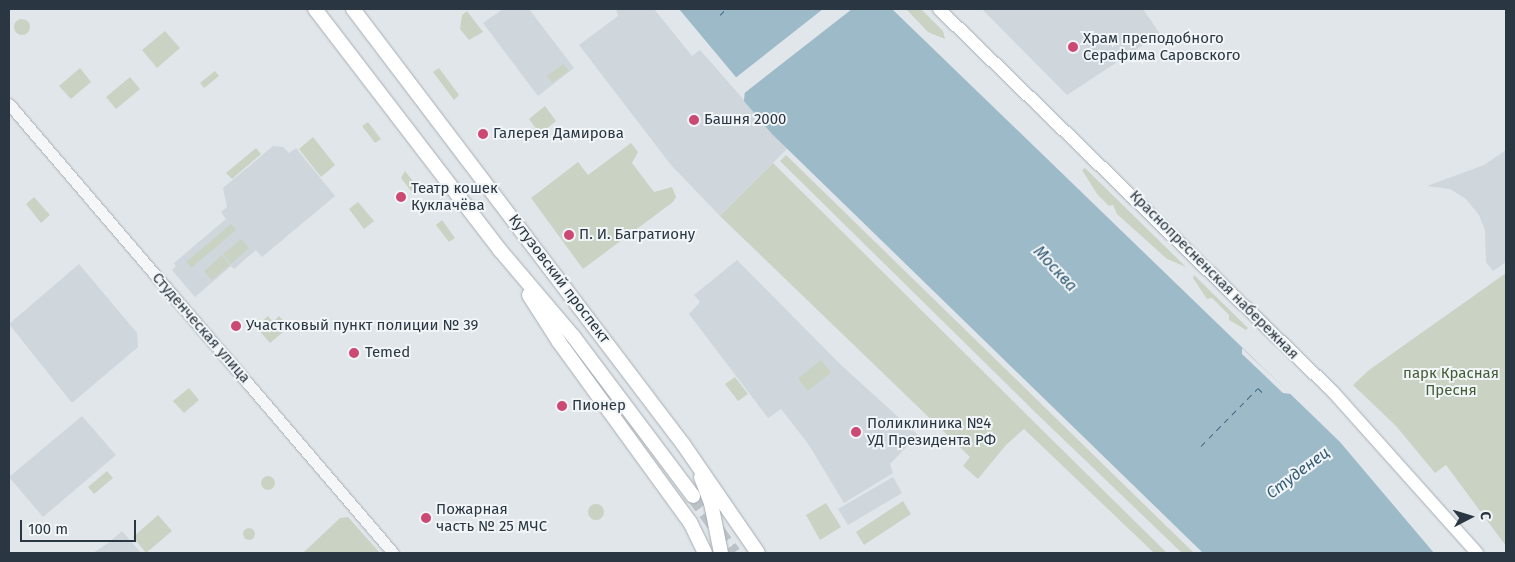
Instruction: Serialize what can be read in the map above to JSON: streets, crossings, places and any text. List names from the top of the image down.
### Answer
{
  "streets": {
    "main road": ["Краснопресненская набережная", "Кутузовский проспект"],
    "street": ["Студенческая улица"]
  },
  "water": ["Москва", "Студенец"],
  "parks": ["парк Красная Пресня"],
  "places": [
    "Храм преподобного Серафима Саровского",
    "Башня 2000",
    "Галерея Дамирова",
    "Театр кошек Куклачёва",
    "П. И. Багратиону",
    "Участковый пункт полиции № 39",
    "Temed",
    "Пионер",
    "Поликлиника №4 УД Президента РФ",
    "Пожарная часть № 25 МЧС"
  ],
  "scale_bar": "100 m",
  "north": "right"
}
